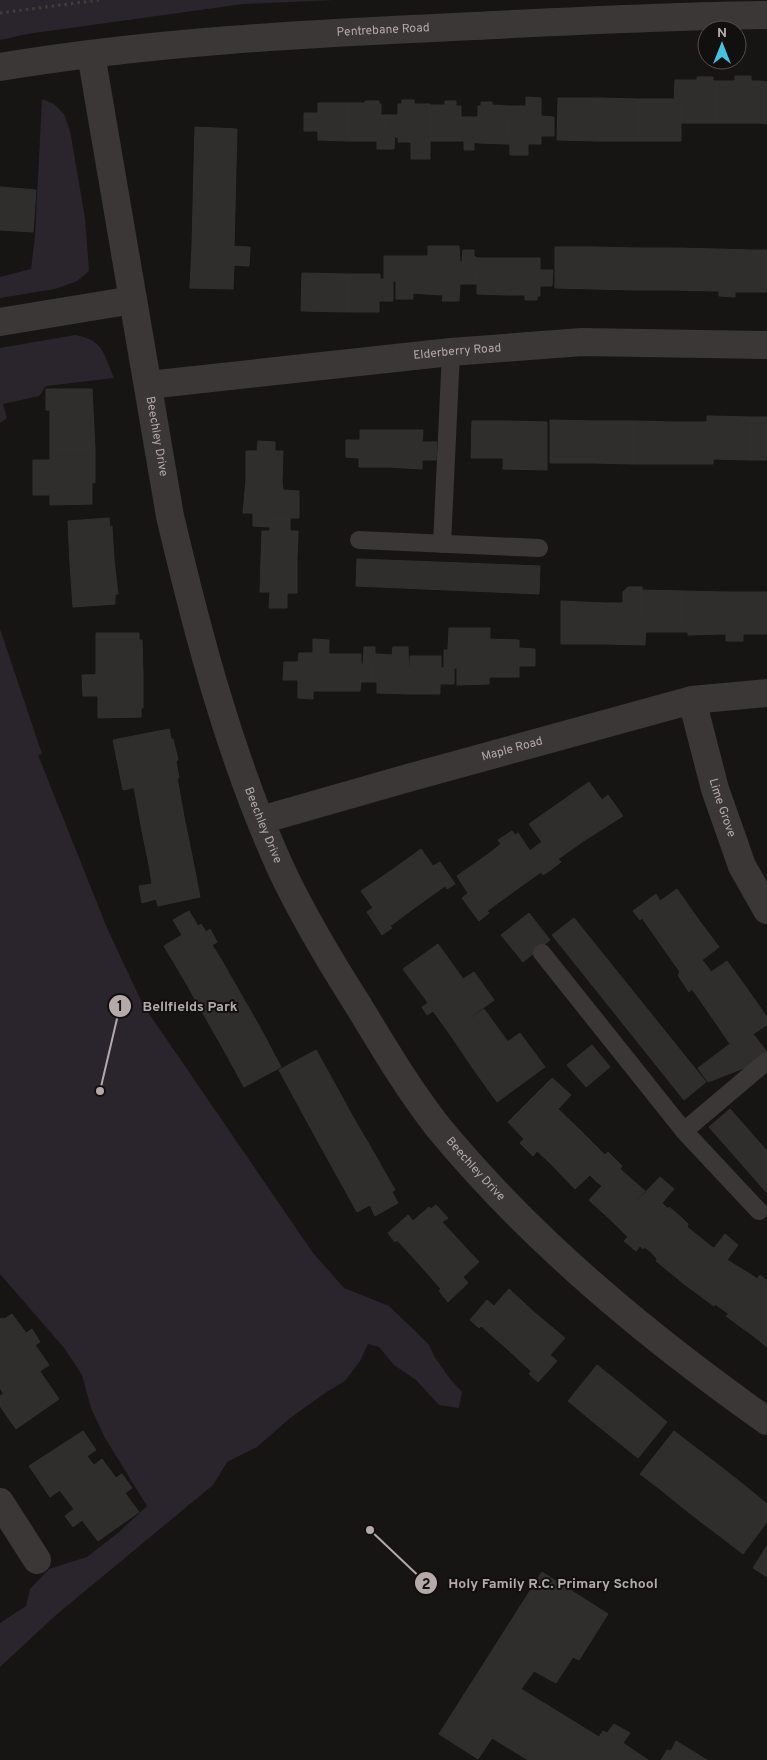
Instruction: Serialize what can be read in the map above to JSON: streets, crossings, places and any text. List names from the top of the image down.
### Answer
{
  "streets": {
    "street": [
      "Pentrebane Road",
      "Elderberry Road",
      "Beechley Drive",
      "Maple Road",
      "Lime Grove"
    ]
  },
  "crossings": [
    ["Pentrebane Road", "Beechley Drive"],
    ["Elderberry Road", "Beechley Drive"],
    ["Beechley Drive", "Maple Road"],
    ["Maple Road", "Lime Grove"]
  ],
  "places": ["Bellfields Park", "Holy Family R.C. Primary School"],
  "north": "top"
}
